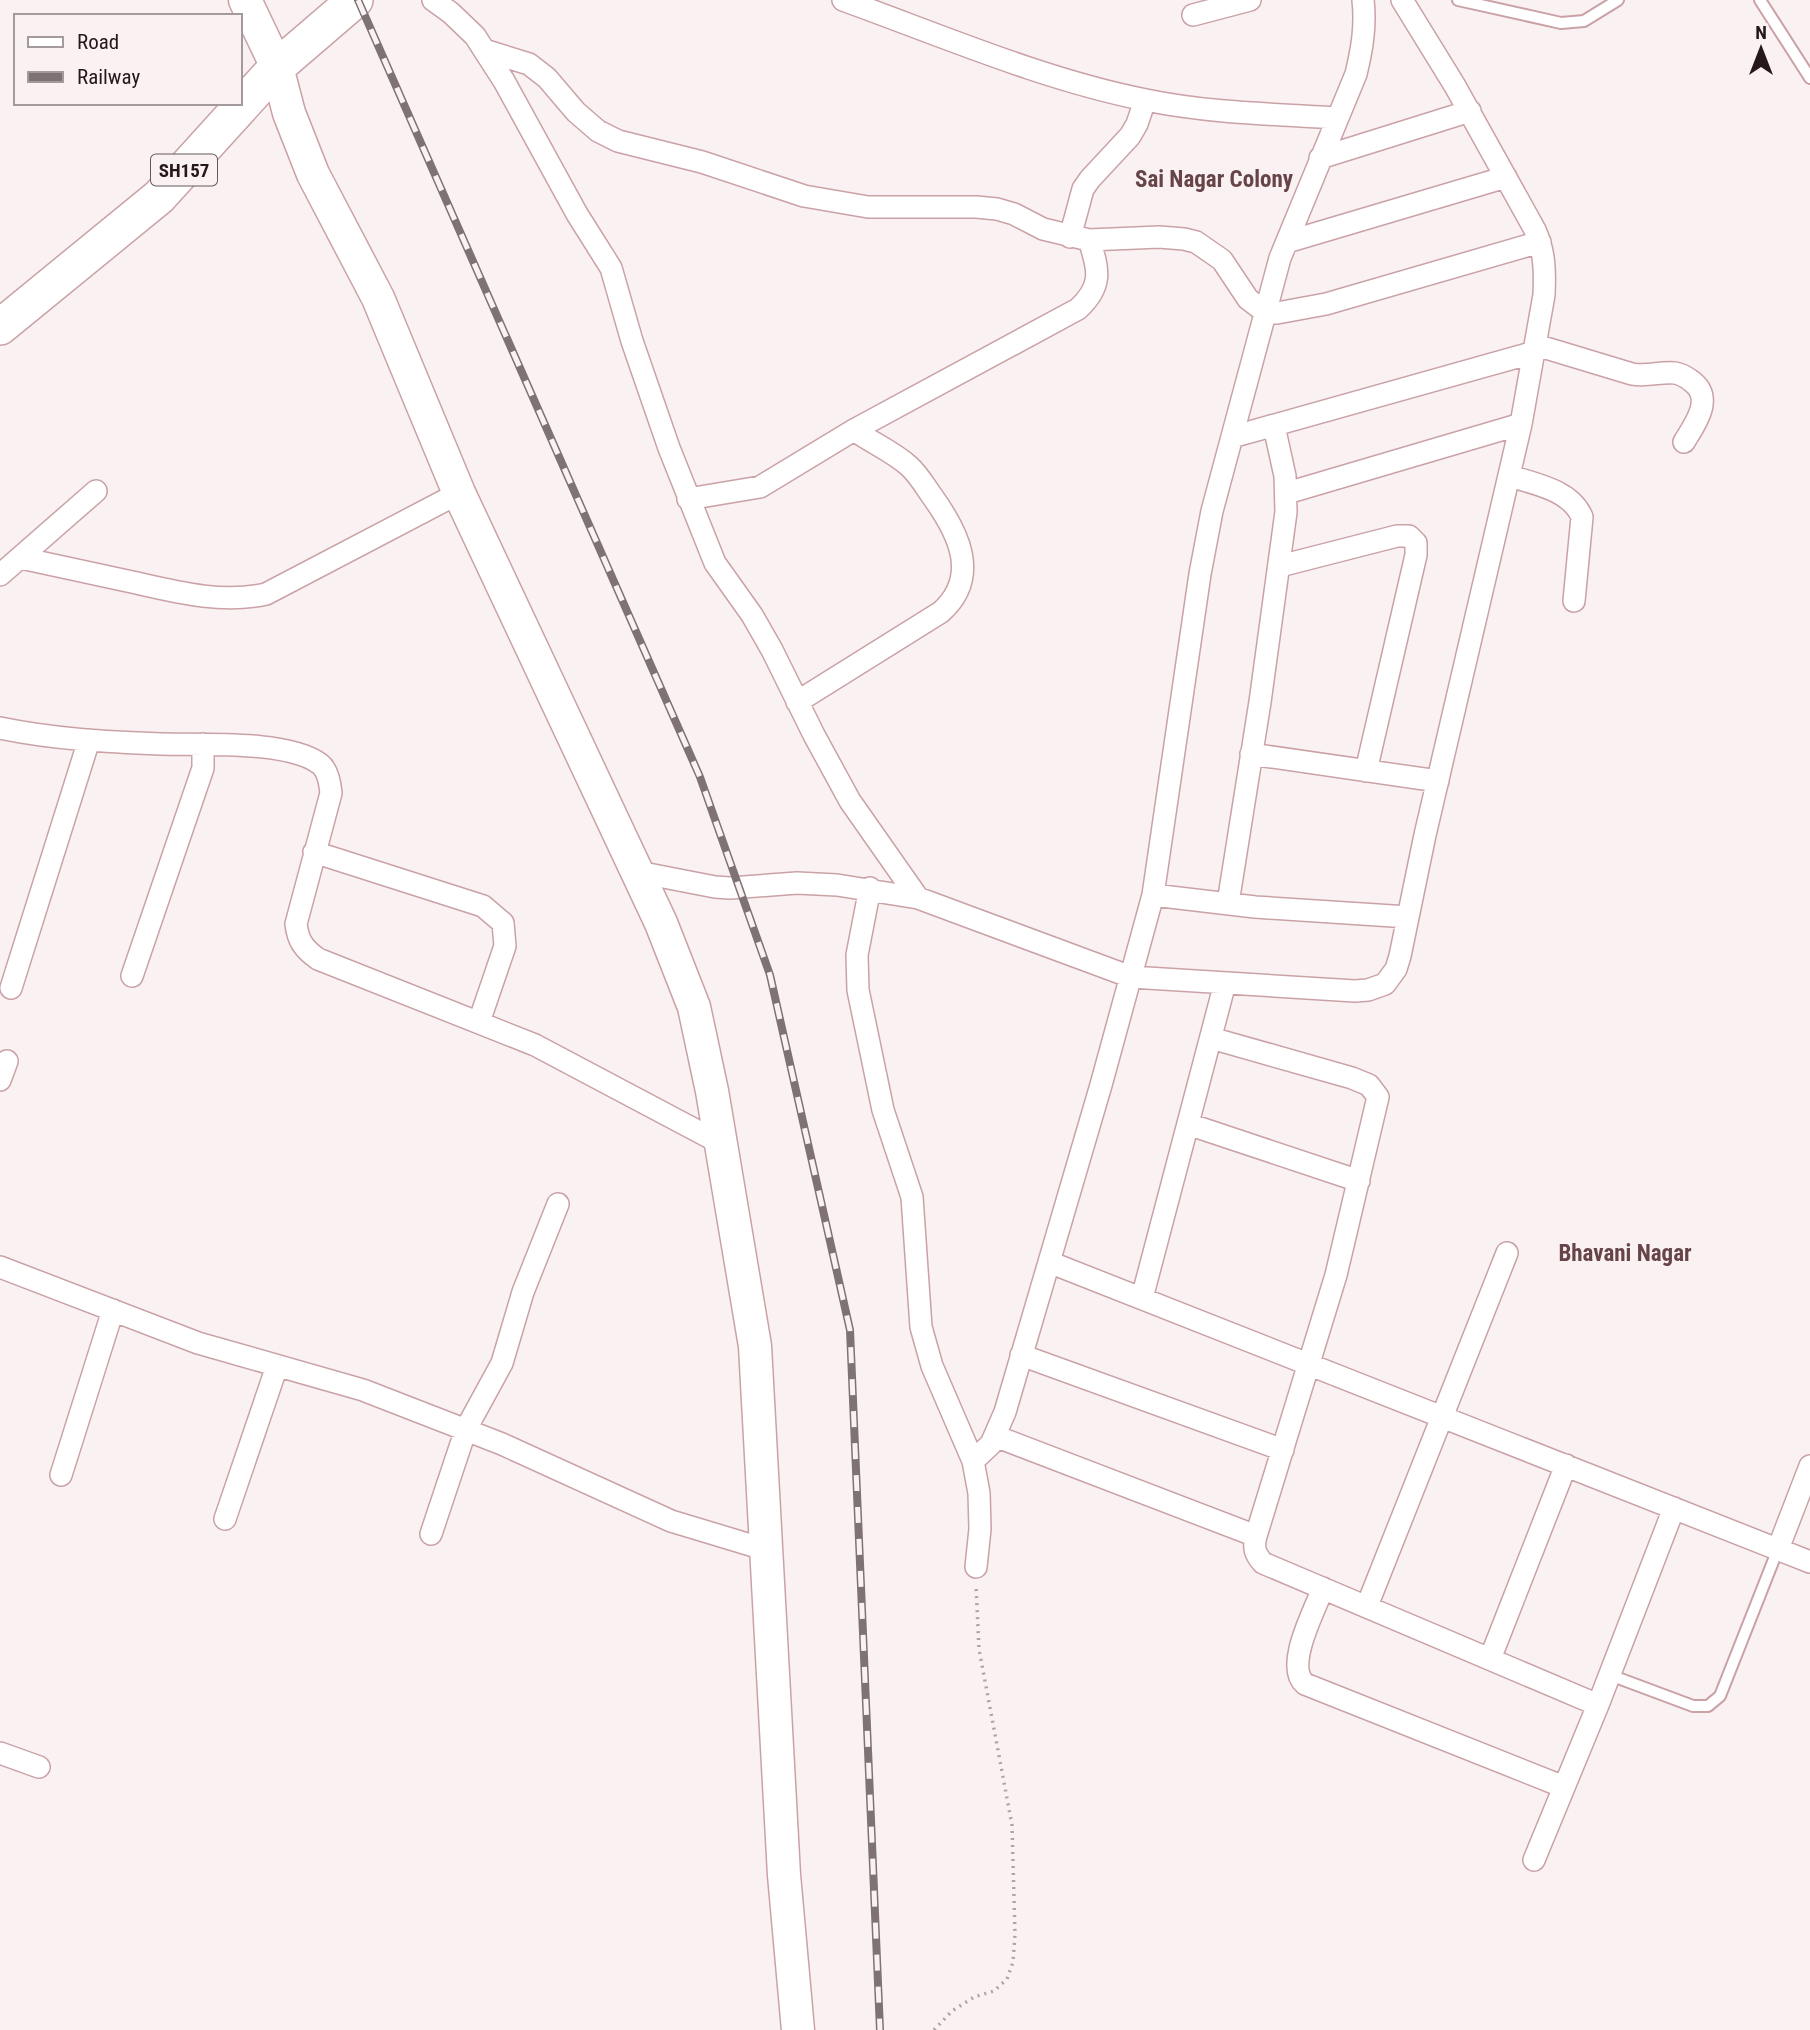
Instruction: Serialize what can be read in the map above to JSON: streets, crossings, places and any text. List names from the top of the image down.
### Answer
{
  "streets": {
    "main road": ["SH157"]
  },
  "districts": ["Sai Nagar Colony", "Bhavani Nagar"],
  "legend": ["Road", "Railway"],
  "north": "top"
}
